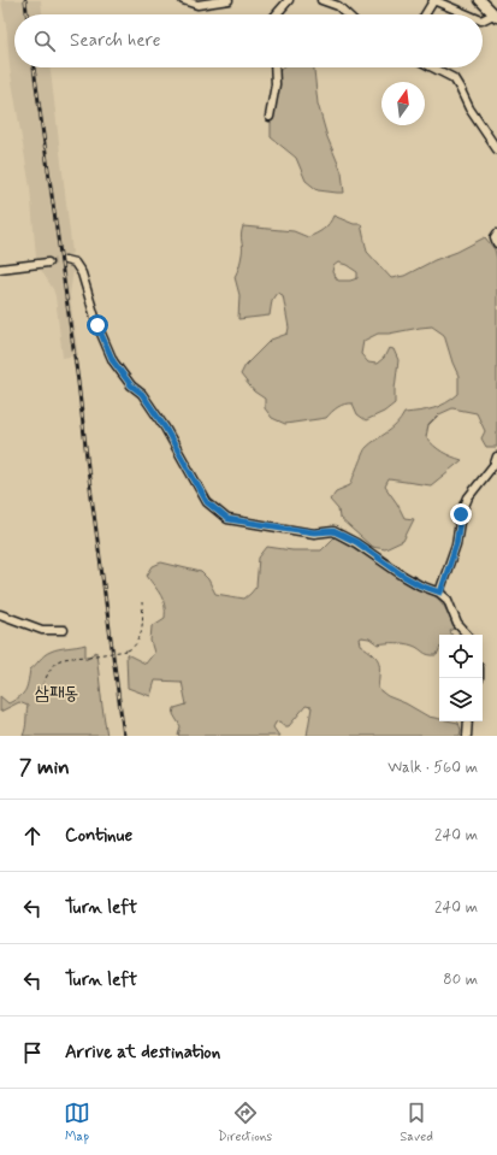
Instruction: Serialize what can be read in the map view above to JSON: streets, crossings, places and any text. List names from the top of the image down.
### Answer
{
  "districts": ["삼패동"],
  "north": "top",
  "page": {
    "search": "Search here",
    "heading": ["7 min", "Walk · 560 m"],
    "list": [
      ["Continue", "240 m"],
      ["Turn left", "240 m"],
      ["Turn left", "80 m"],
      "Arrive at destination"
    ],
    "nav": ["Map", "Directions", "Saved"]
  }
}
